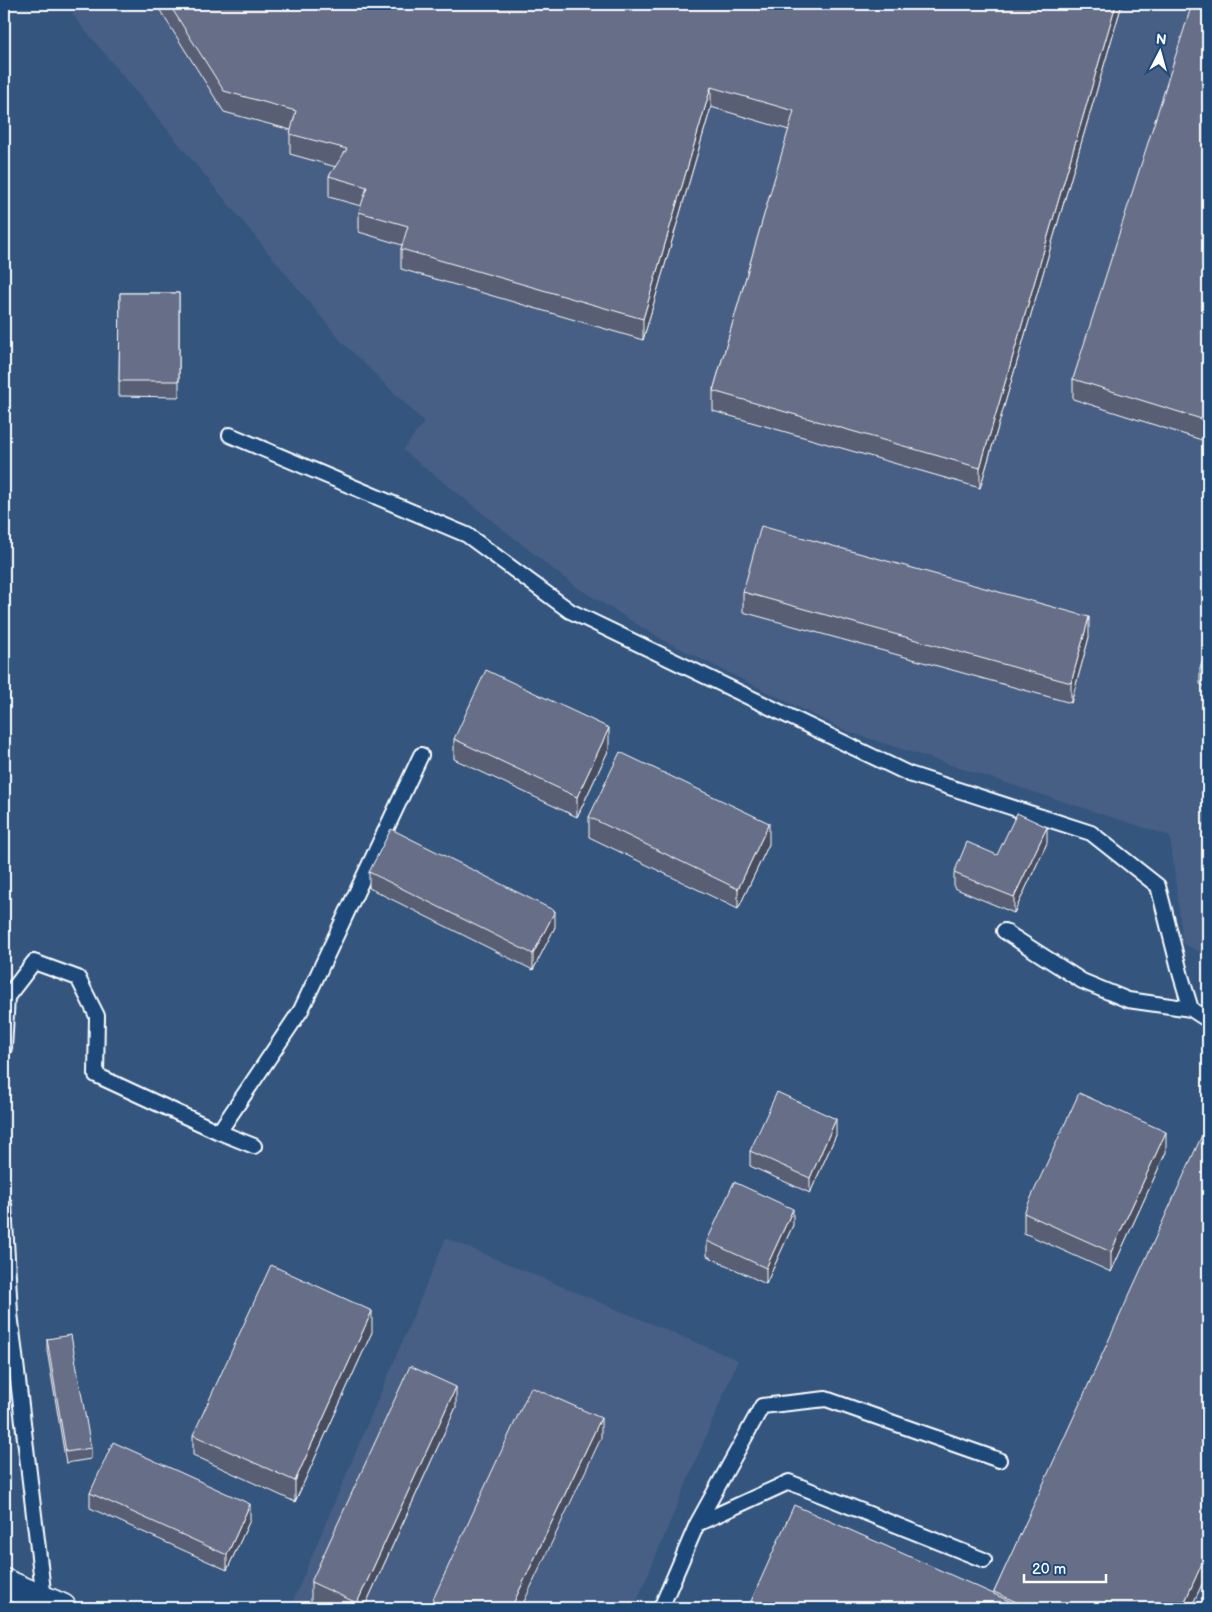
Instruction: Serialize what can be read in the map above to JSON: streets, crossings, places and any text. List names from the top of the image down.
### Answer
{
  "scale_bar": "20 m",
  "north": "top"
}
